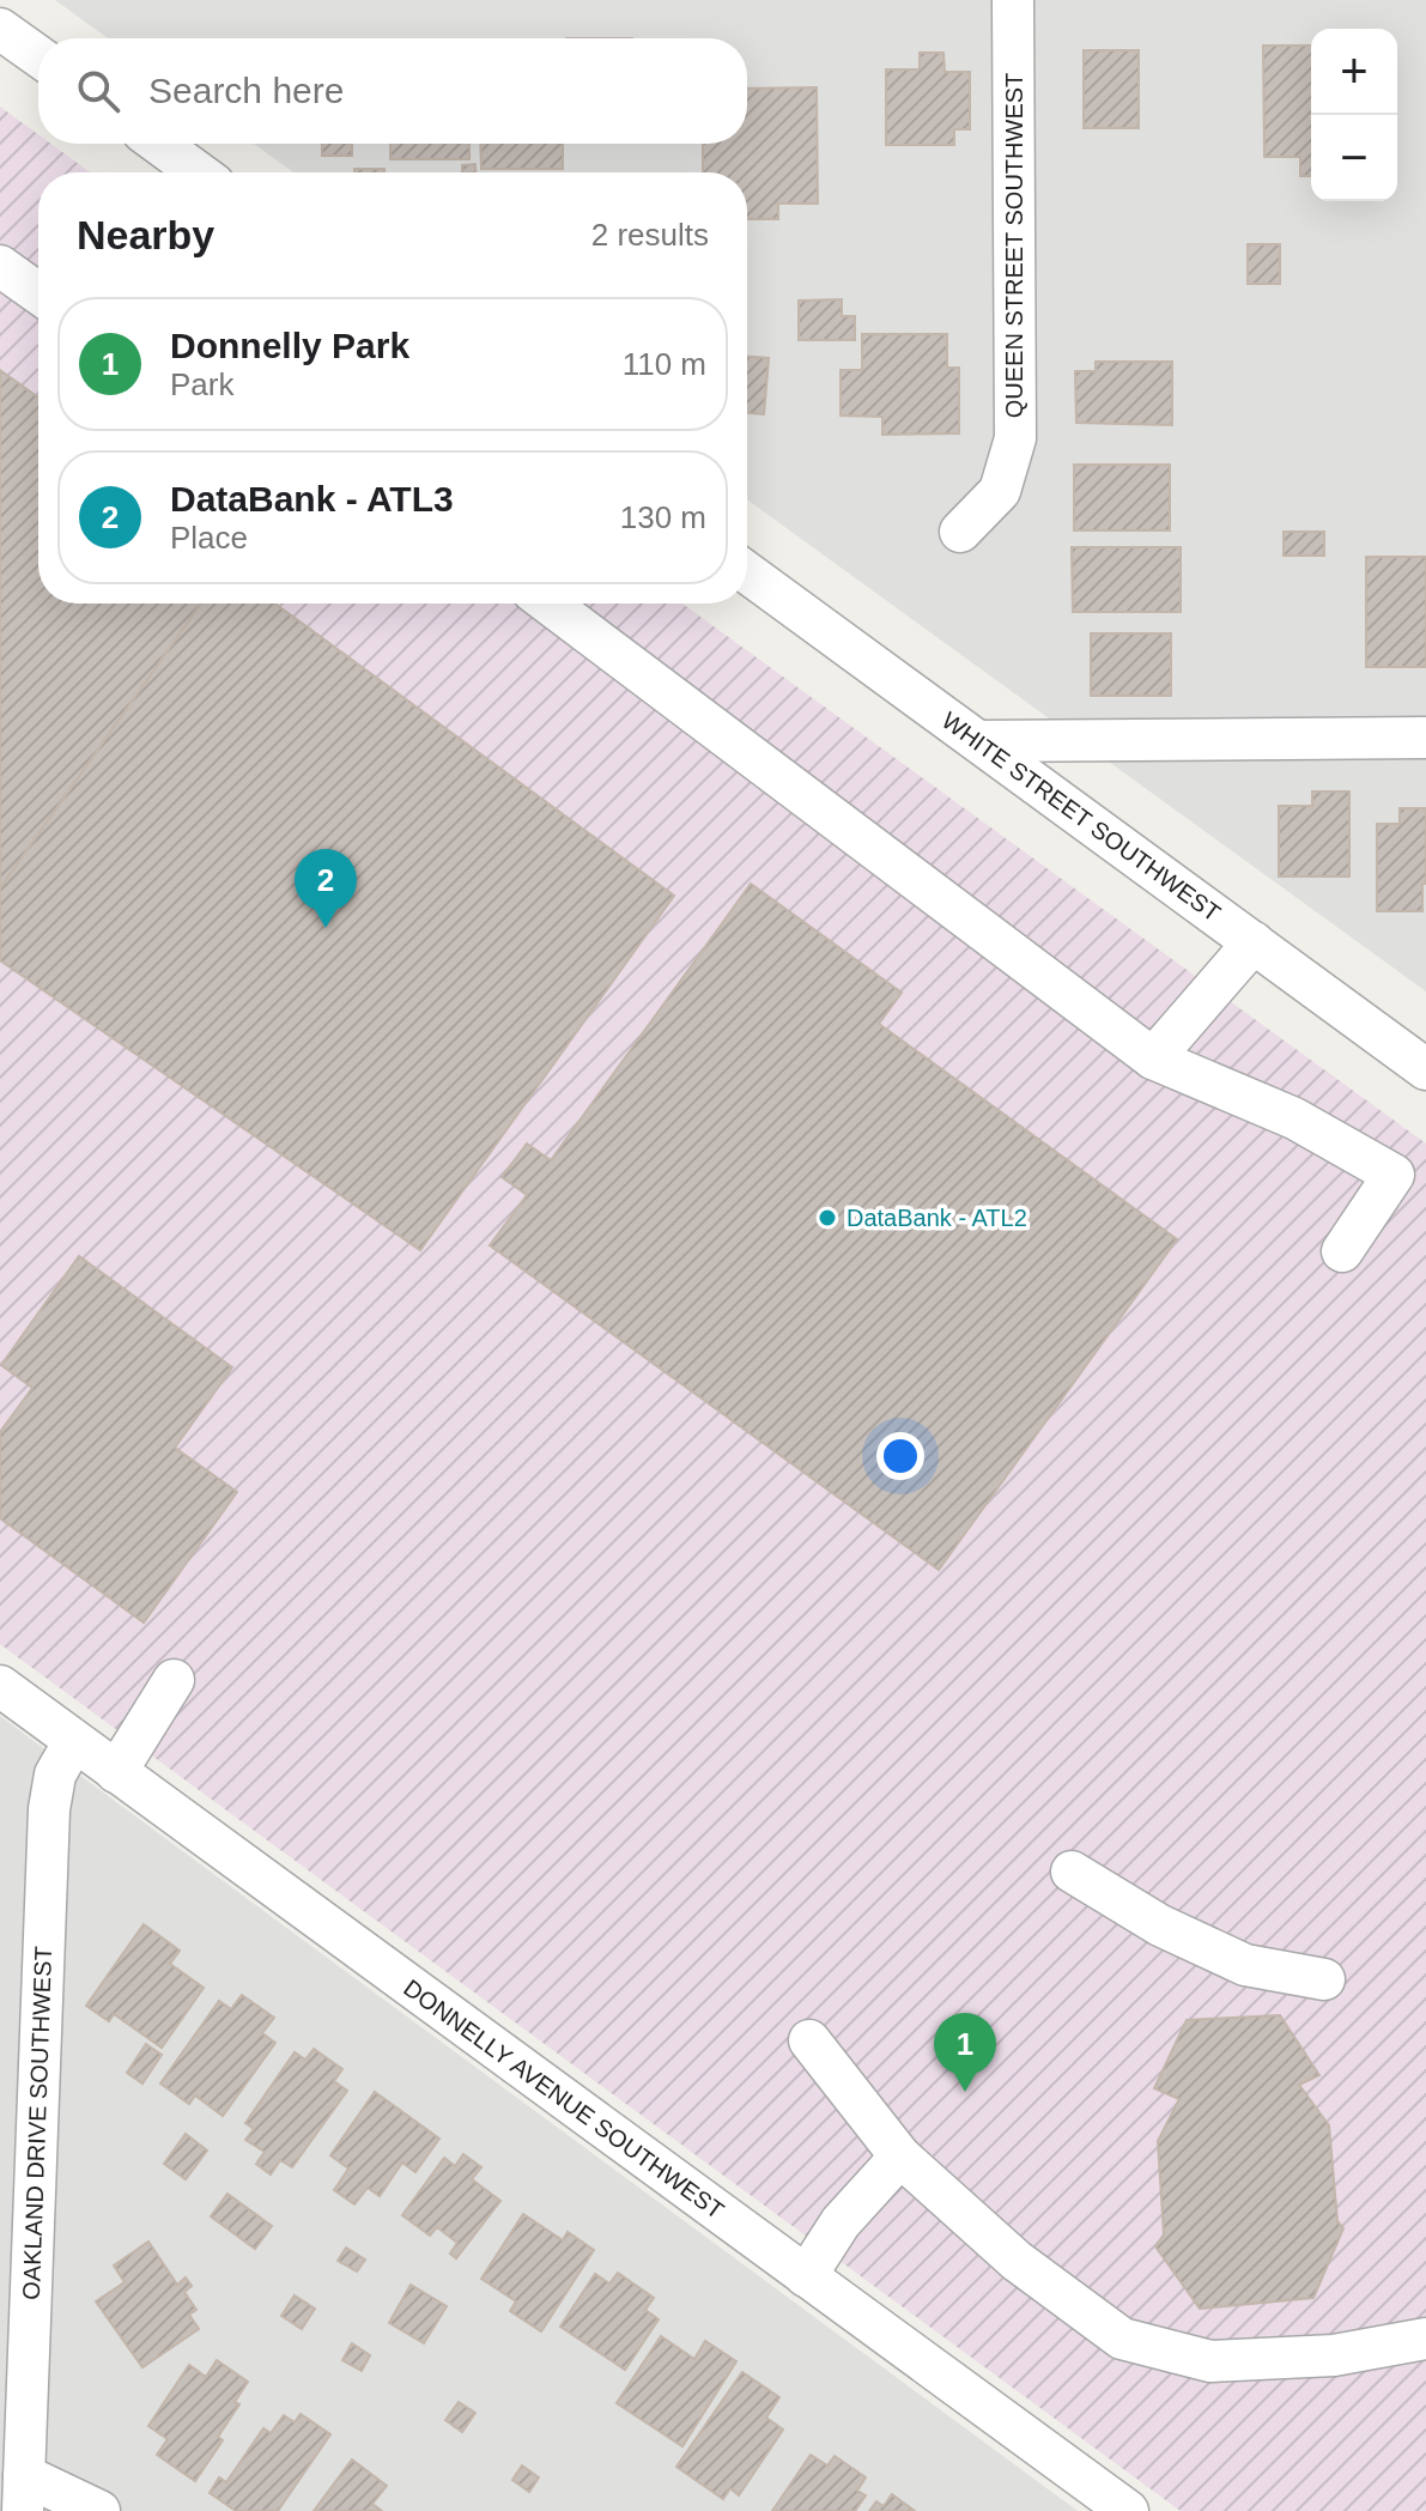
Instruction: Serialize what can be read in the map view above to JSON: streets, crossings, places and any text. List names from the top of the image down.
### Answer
{
  "streets": {
    "street": [
      "QUEEN STREET SOUTHWEST",
      "WHITE STREET SOUTHWEST",
      "DONNELLY AVENUE SOUTHWEST",
      "OAKLAND DRIVE SOUTHWEST"
    ]
  },
  "crossings": [
    ["DONNELLY AVENUE SOUTHWEST", "OAKLAND DRIVE SOUTHWEST"]
  ],
  "places": ["DataBank - ATL2"],
  "page": {
    "map_buttons": ["+", "−"],
    "search": "Search here",
    "heading": ["Nearby", "2 results"],
    "list": [
      {
        "mark": "1",
        "name": "Donnelly Park",
        "note": "Park",
        "value": "110 m"
      },
      {
        "mark": "2",
        "name": "DataBank - ATL3",
        "note": "Place",
        "value": "130 m"
      }
    ],
    "pins": ["2", "1"]
  }
}
